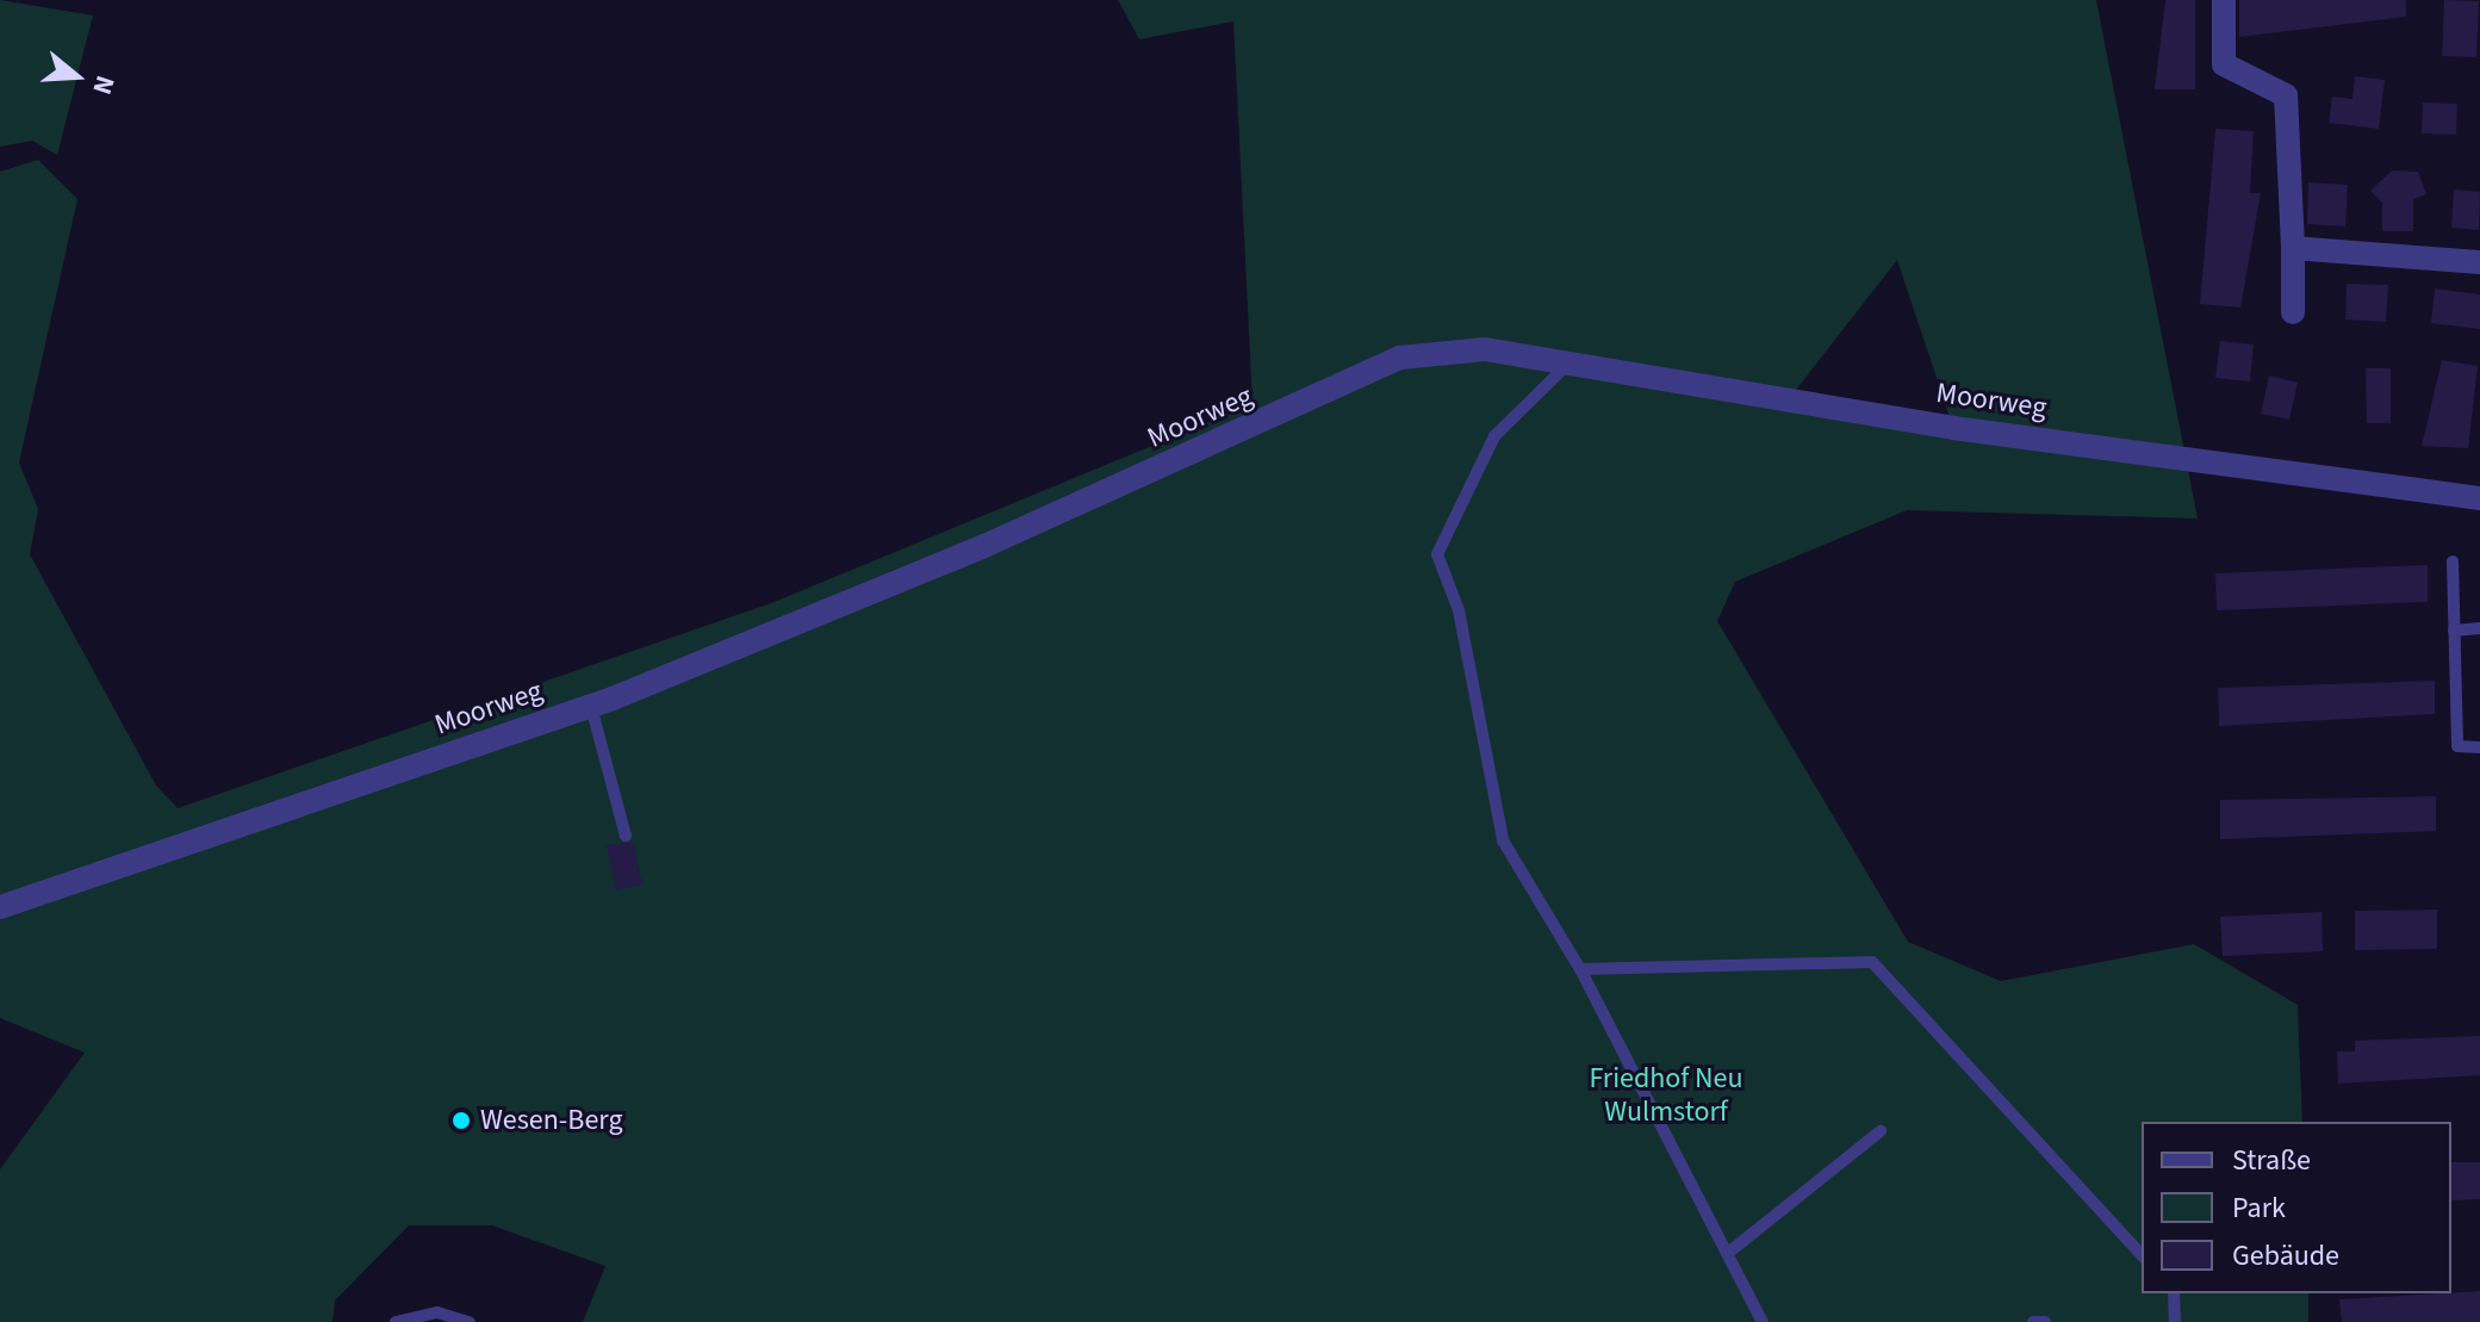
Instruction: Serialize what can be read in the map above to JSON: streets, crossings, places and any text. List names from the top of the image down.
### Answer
{
  "streets": {
    "street": ["Moorweg"]
  },
  "parks": ["Friedhof Neu Wulmstorf"],
  "places": ["Wesen-Berg"],
  "legend": ["Straße", "Park", "Gebäude"],
  "north": "right"
}
